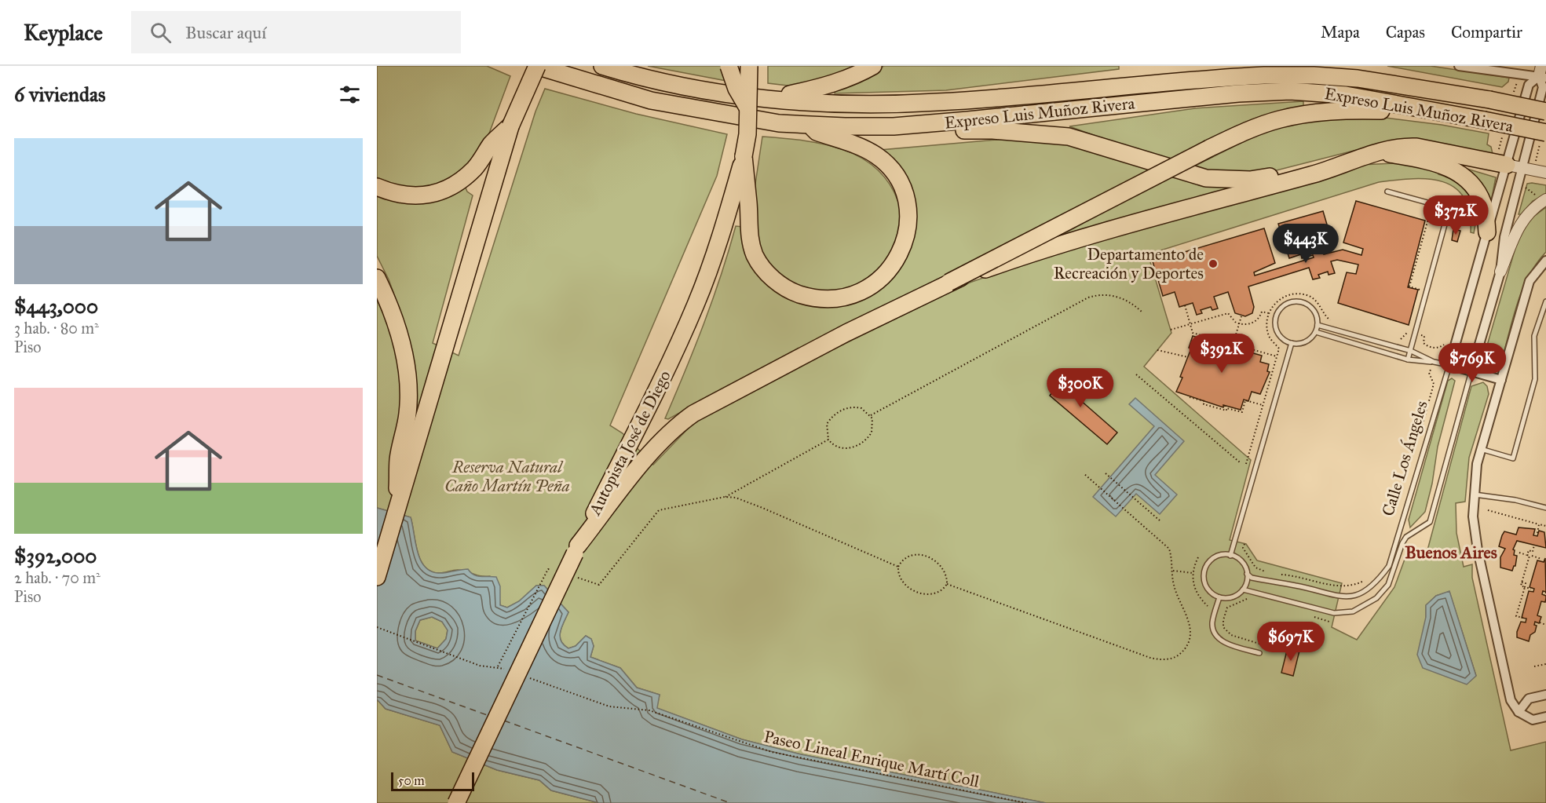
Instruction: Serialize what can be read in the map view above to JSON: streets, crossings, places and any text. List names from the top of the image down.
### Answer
{
  "streets": {
    "highway": ["Expreso Luis Muñoz Rivera", "Autopista José de Diego"],
    "street": ["Calle Los Ángeles"],
    "path": ["Paseo Lineal Enrique Martí Coll"]
  },
  "districts": ["Buenos Aires"],
  "parks": ["Reserva Natural Caño Martín Peña"],
  "places": ["Departamento de Recreación y Deportes"],
  "scale_bar": "50 m",
  "page": {
    "header": "Keyplace",
    "search": "Buscar aquí",
    "nav": ["Mapa", "Capas", "Compartir"],
    "heading": "6 viviendas",
    "list": [
      {
        "name": "$443,000",
        "note": "3 hab. · 80 m² · Piso"
      },
      {
        "name": "$392,000",
        "note": "2 hab. · 70 m² · Piso"
      }
    ],
    "price": [
      "$372K",
      "$443K",
      "$392K",
      "$769K",
      "$300K",
      "$697K"
    ],
    "scale": "50 m"
  }
}
